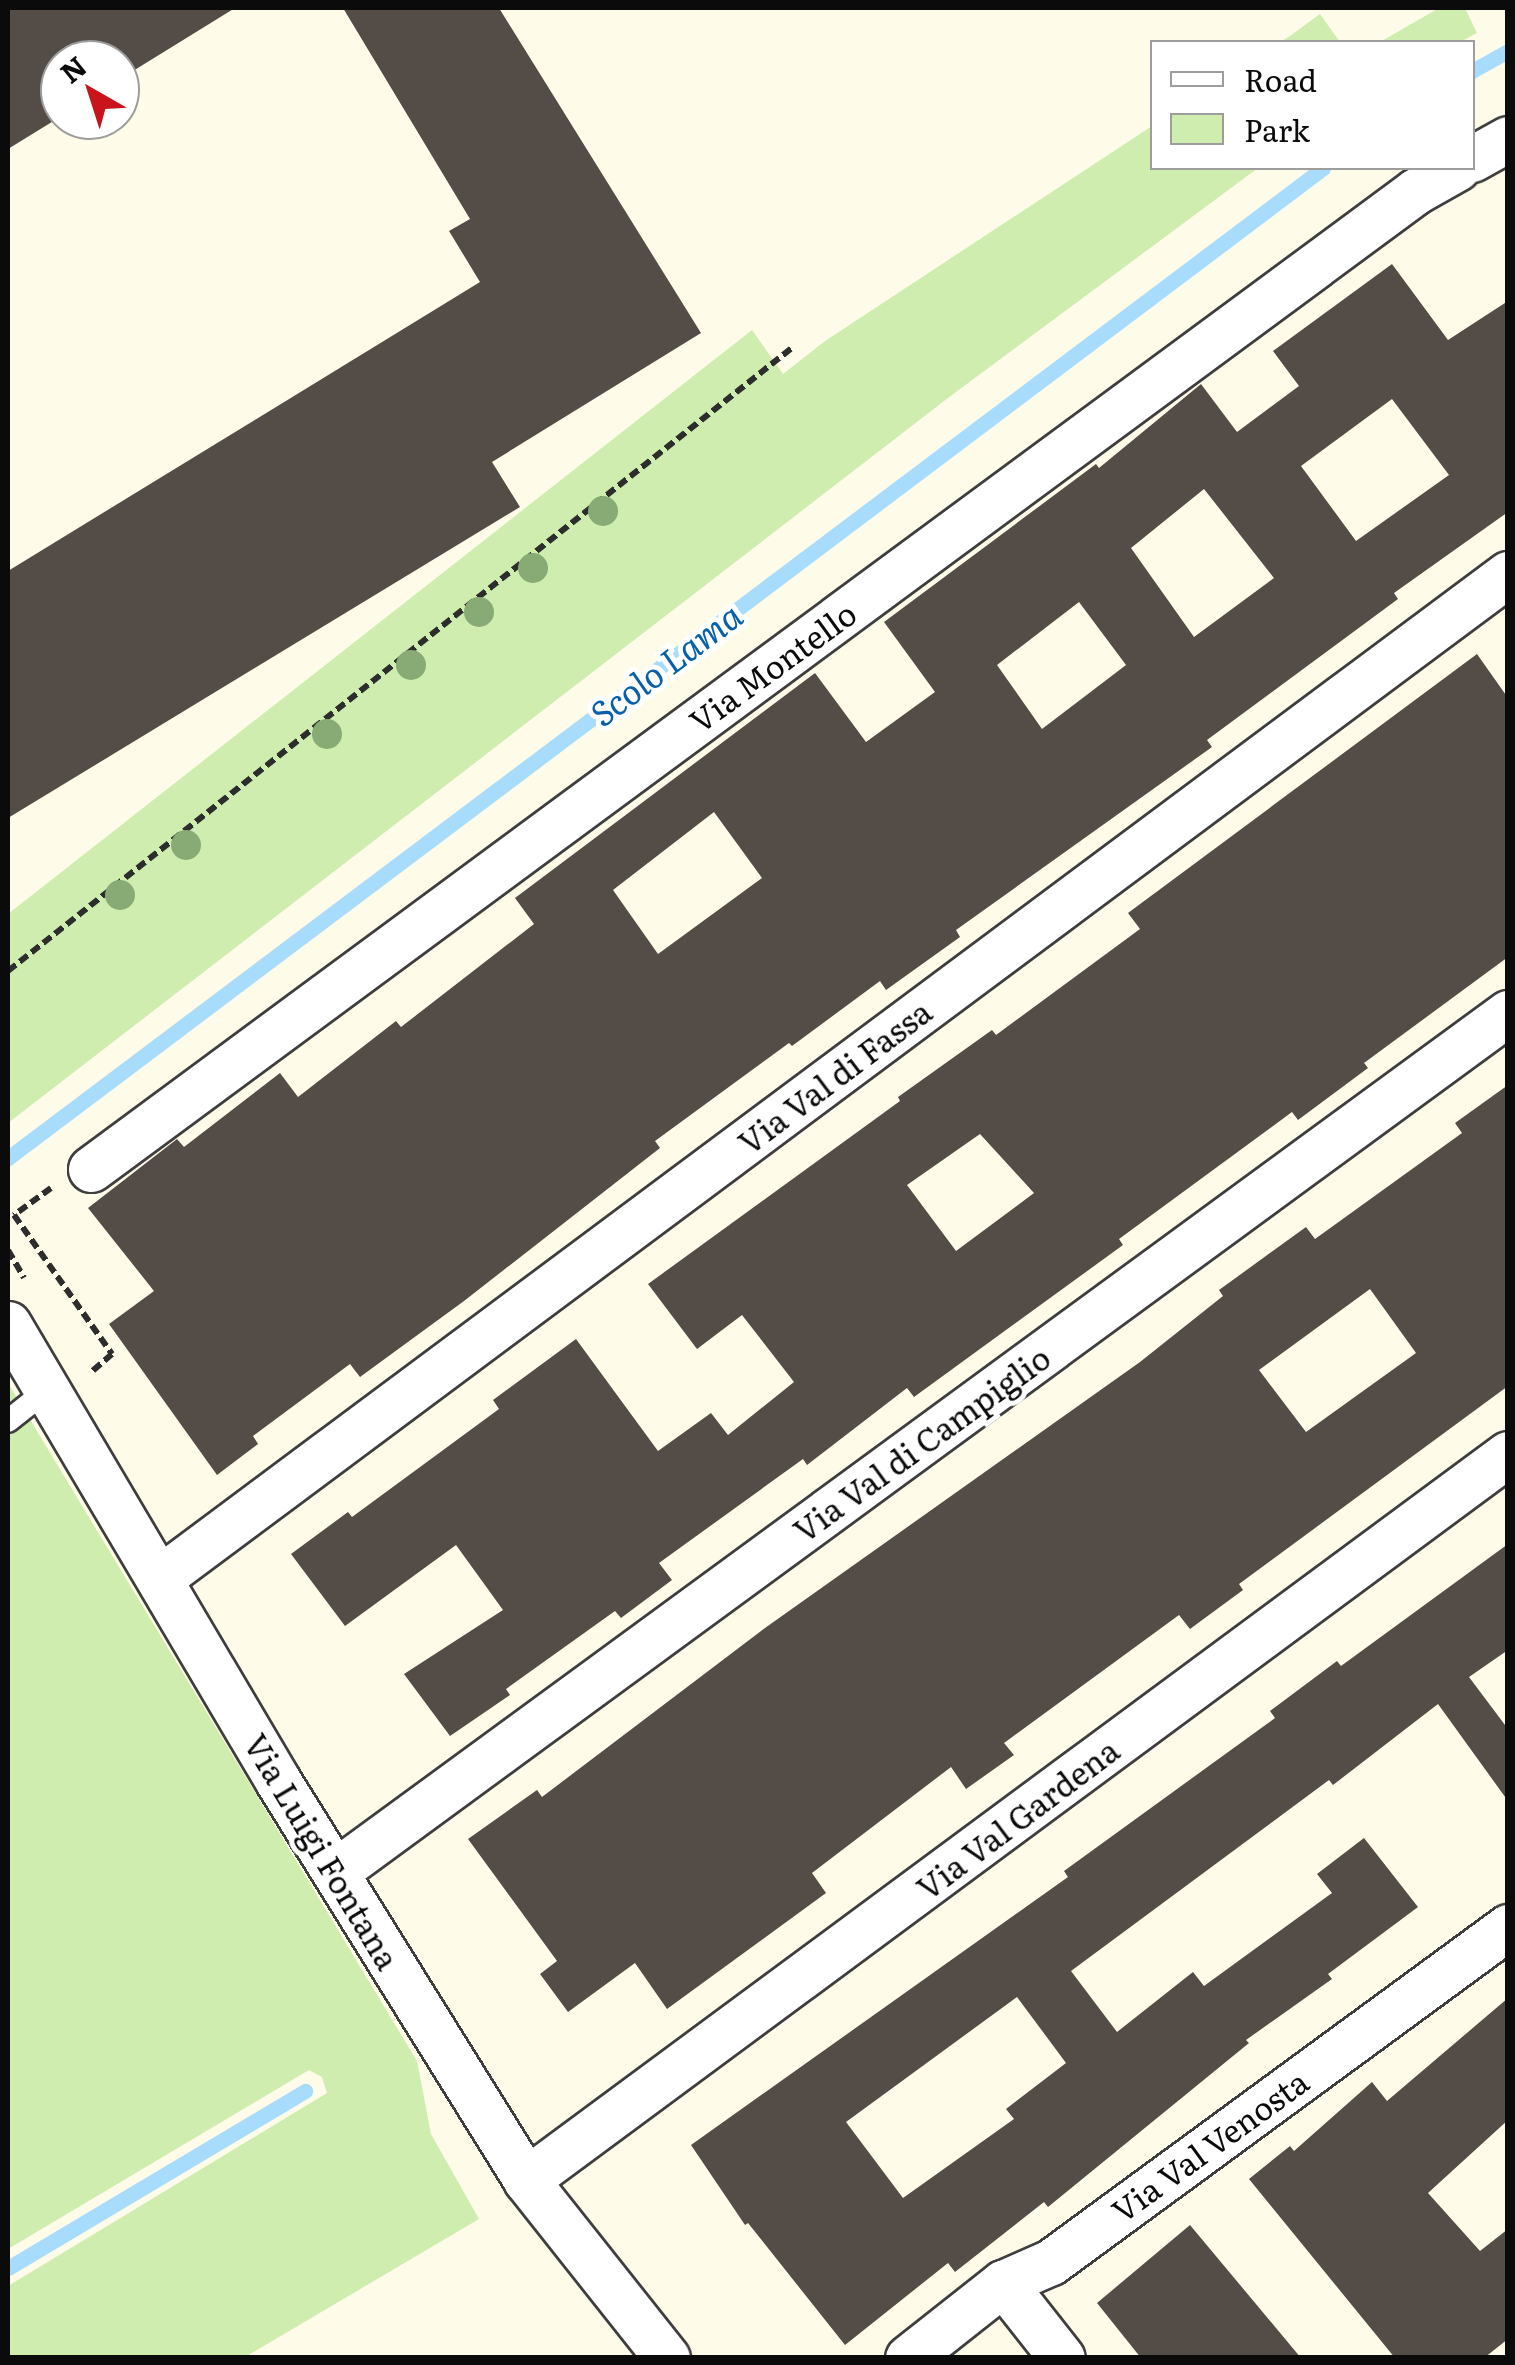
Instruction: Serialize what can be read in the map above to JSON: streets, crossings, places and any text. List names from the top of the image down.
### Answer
{
  "streets": {
    "street": [
      "Via Montello",
      "Via Val di Fassa",
      "Via Val di Campiglio",
      "Via Val Gardena",
      "Via Luigi Fontana",
      "Via Val Venosta"
    ]
  },
  "crossings": [
    ["Via Val di Fassa", "Via Luigi Fontana"],
    ["Via Val di Campiglio", "Via Luigi Fontana"],
    ["Via Val Gardena", "Via Luigi Fontana"]
  ],
  "water": ["Scolo Lama"],
  "legend": ["Road", "Park"],
  "north": "top left"
}
